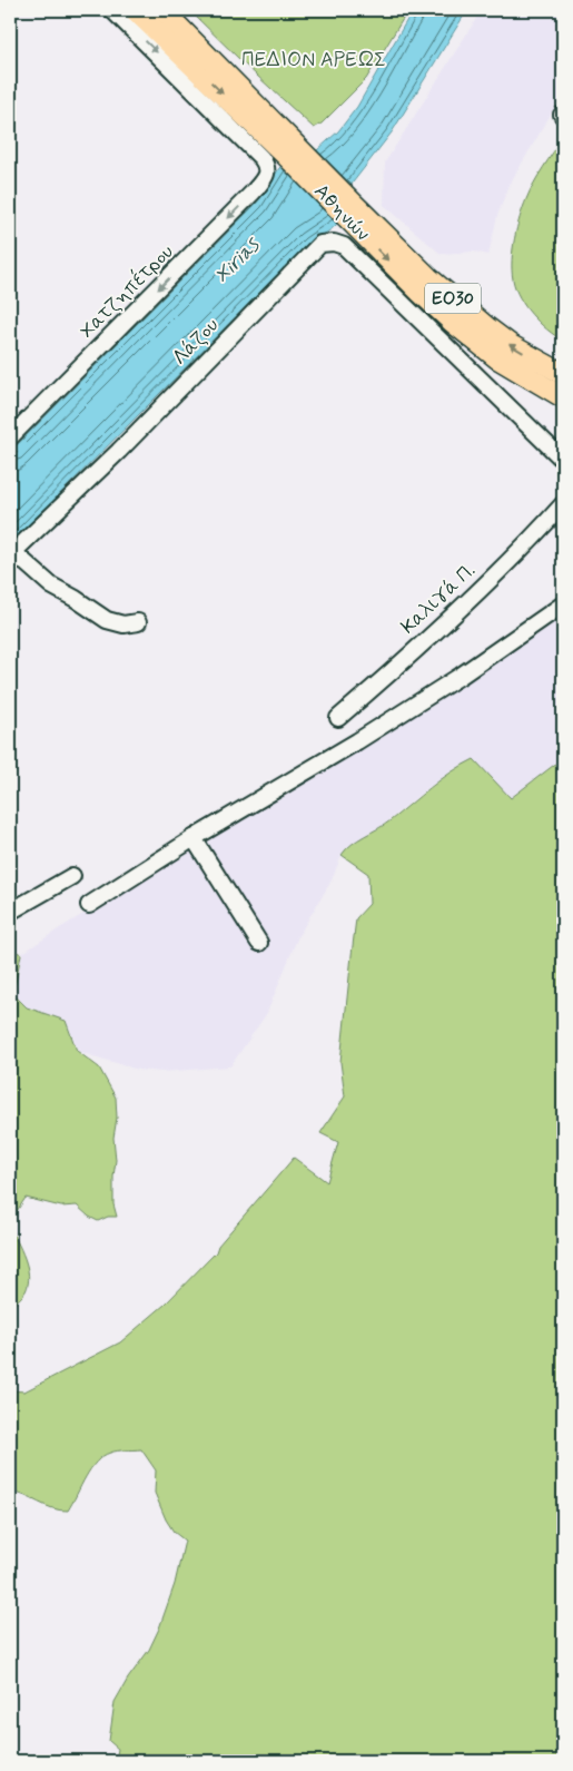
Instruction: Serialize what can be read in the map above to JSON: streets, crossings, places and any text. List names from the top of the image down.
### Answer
{
  "streets": {
    "main road": ["Αθηνών", "ΕΟ30"],
    "street": ["Χατζηπέτρου", "Λάζου", "Καλιγά Π."]
  },
  "crossings": [
    ["Αθηνών", "Λάζου"]
  ],
  "water": ["Xirias"],
  "parks": ["ΠΕΔΙΟΝ ΑΡΕΩΣ"]
}
